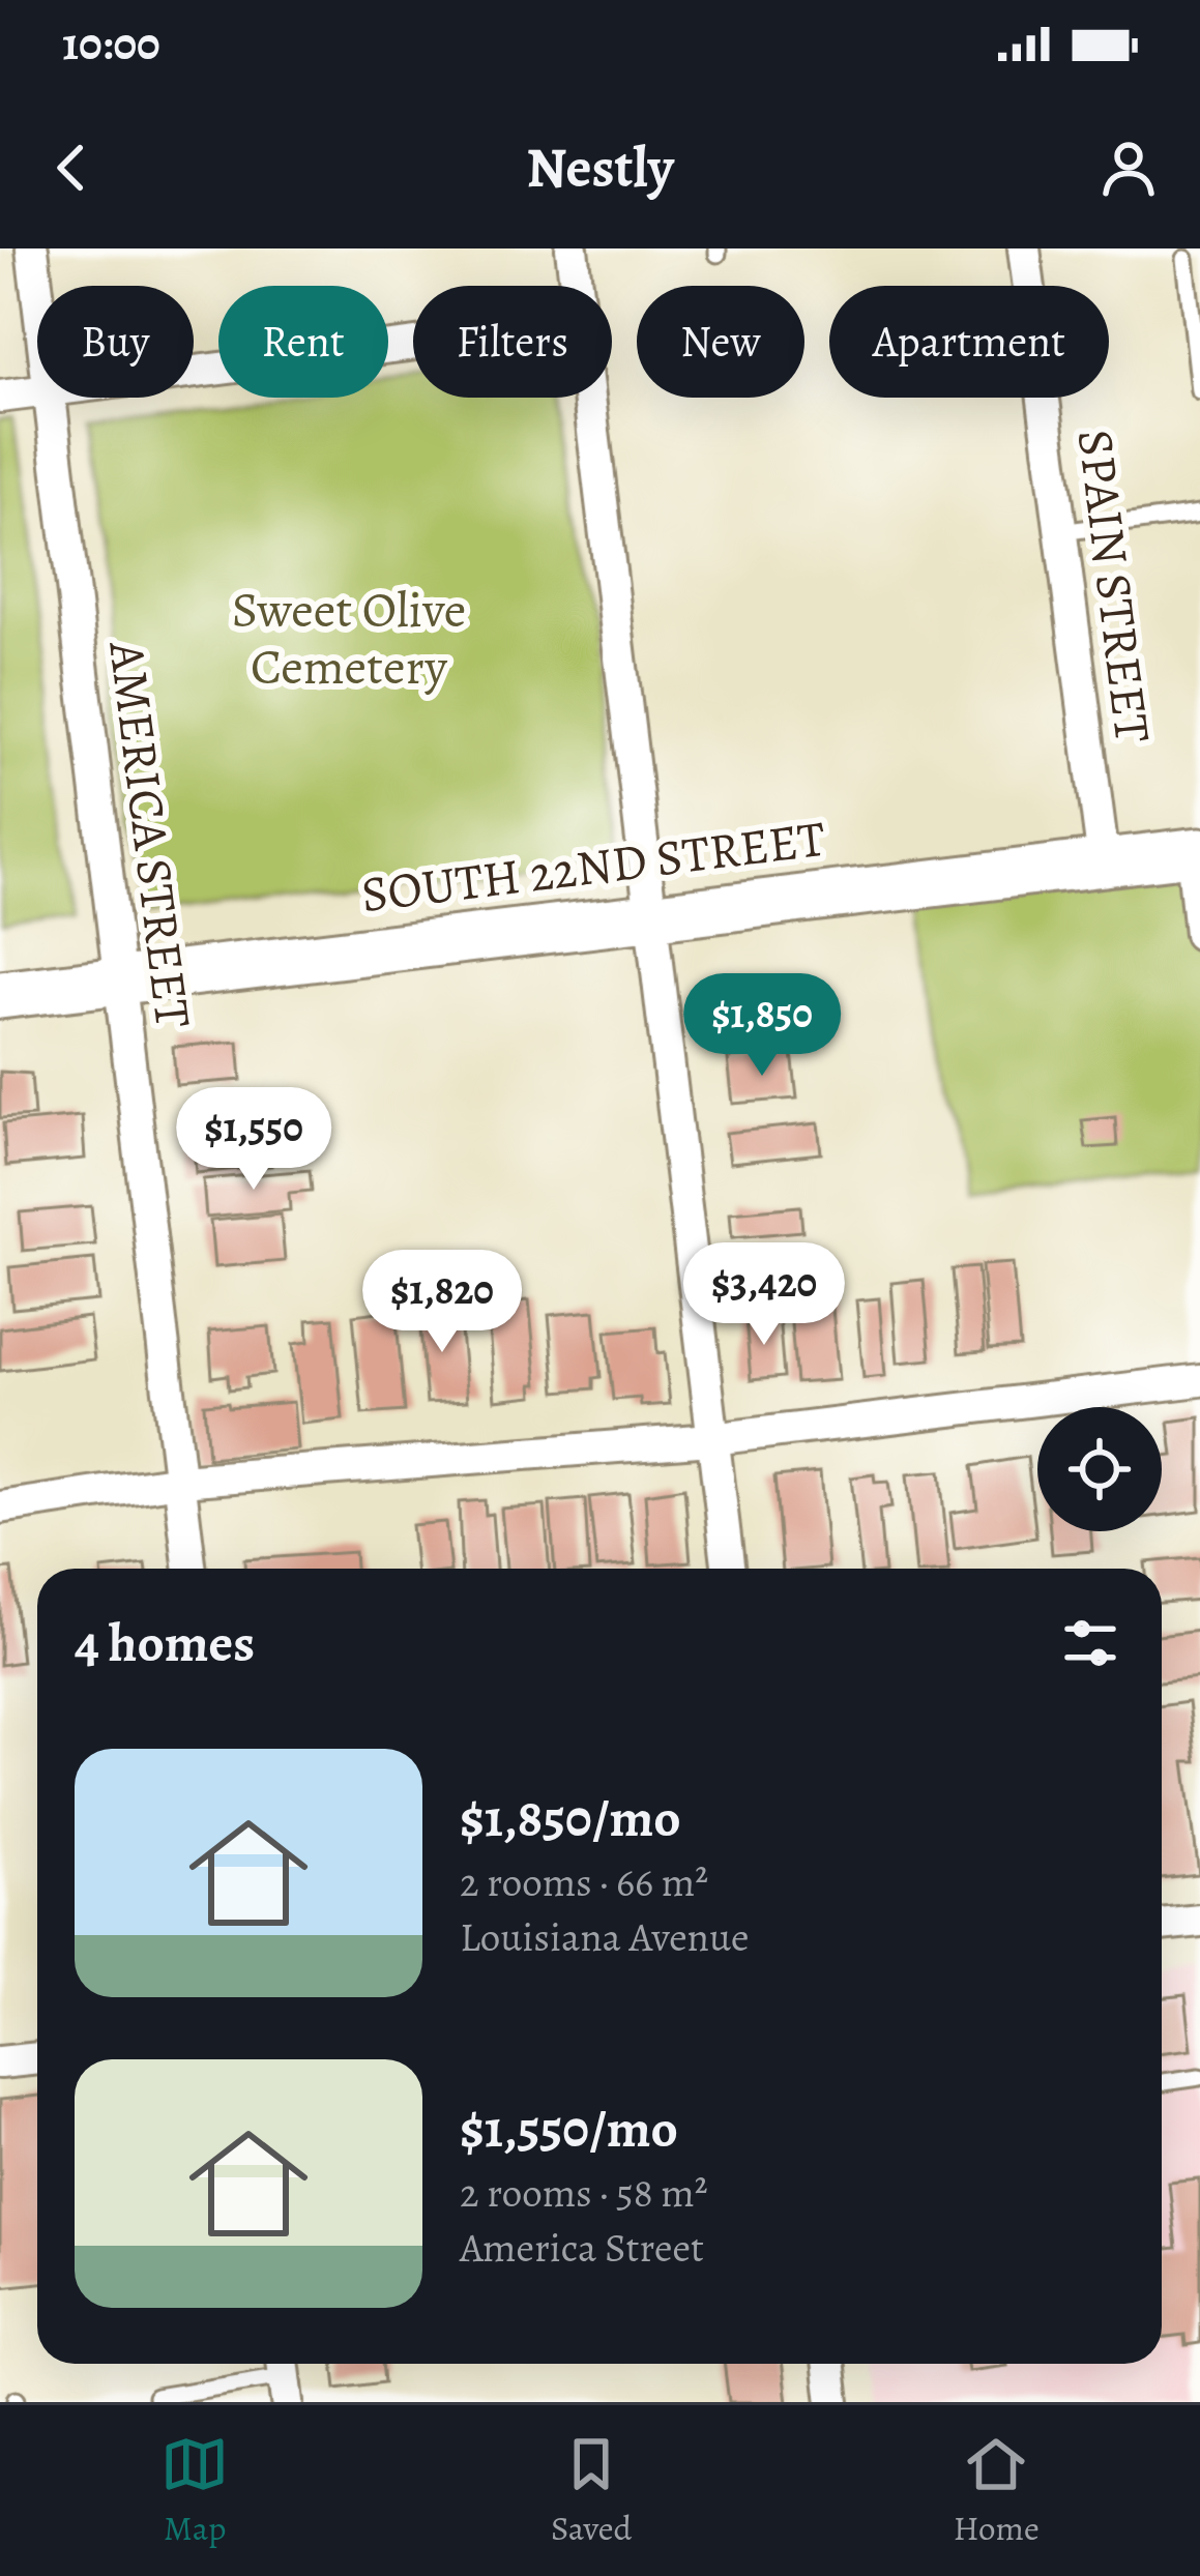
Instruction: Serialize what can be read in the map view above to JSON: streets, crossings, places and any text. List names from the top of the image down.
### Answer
{
  "streets": {
    "main road": ["SOUTH 22ND STREET"],
    "street": ["SPAIN STREET", "AMERICA STREET"]
  },
  "crossings": [
    ["SPAIN STREET", "SOUTH 22ND STREET"],
    ["AMERICA STREET", "SOUTH 22ND STREET"]
  ],
  "parks": ["Sweet Olive Cemetery"],
  "page": {
    "status": "10:00",
    "header": "Nestly",
    "chip": [
      "Buy",
      "Rent",
      "Filters",
      "New",
      "Apartment"
    ],
    "price": [
      "$1,850",
      "$1,550",
      "$3,420",
      "$1,820"
    ],
    "heading": "4 homes",
    "list": [
      {
        "name": "$1,850/mo",
        "note": "2 rooms · 66 m² · Louisiana Avenue"
      },
      {
        "name": "$1,550/mo",
        "note": "2 rooms · 58 m² · America Street"
      }
    ],
    "tabs": ["Map", "Saved", "Home"]
  }
}
